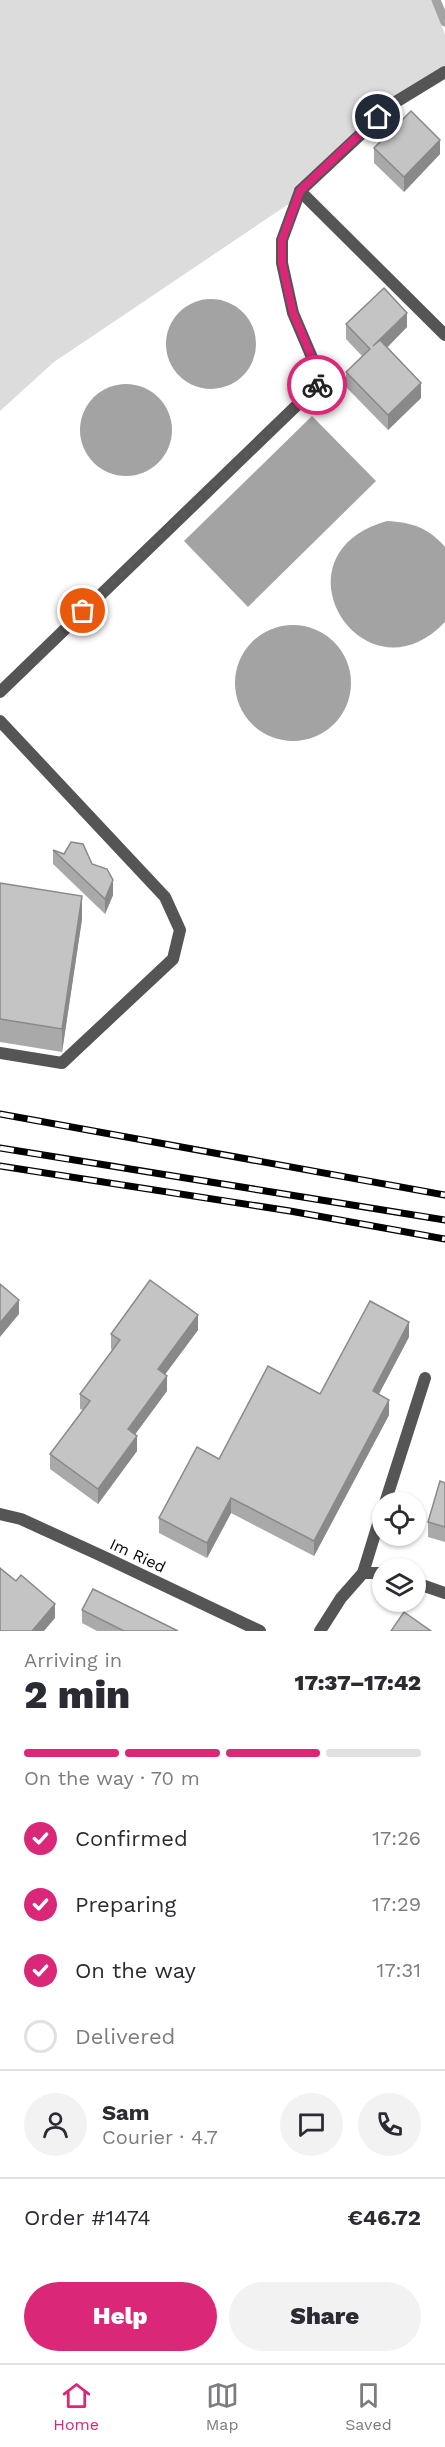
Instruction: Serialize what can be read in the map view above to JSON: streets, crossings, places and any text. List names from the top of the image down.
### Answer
{
  "streets": {
    "street": ["Im Ried"]
  },
  "page": {
    "heading": ["2 min", "Arriving in", "17:37–17:42"],
    "panel": [
      "Sam",
      "Courier · 4.7",
      "Order #1474",
      "€46.72"
    ],
    "bar": "On the way · 70 m",
    "list": [
      ["Confirmed", "17:26"],
      ["Preparing", "17:29"],
      ["On the way", "17:31"],
      "Delivered"
    ],
    "buttons": ["Help", "Share"],
    "tabs": ["Home", "Map", "Saved"]
  }
}
